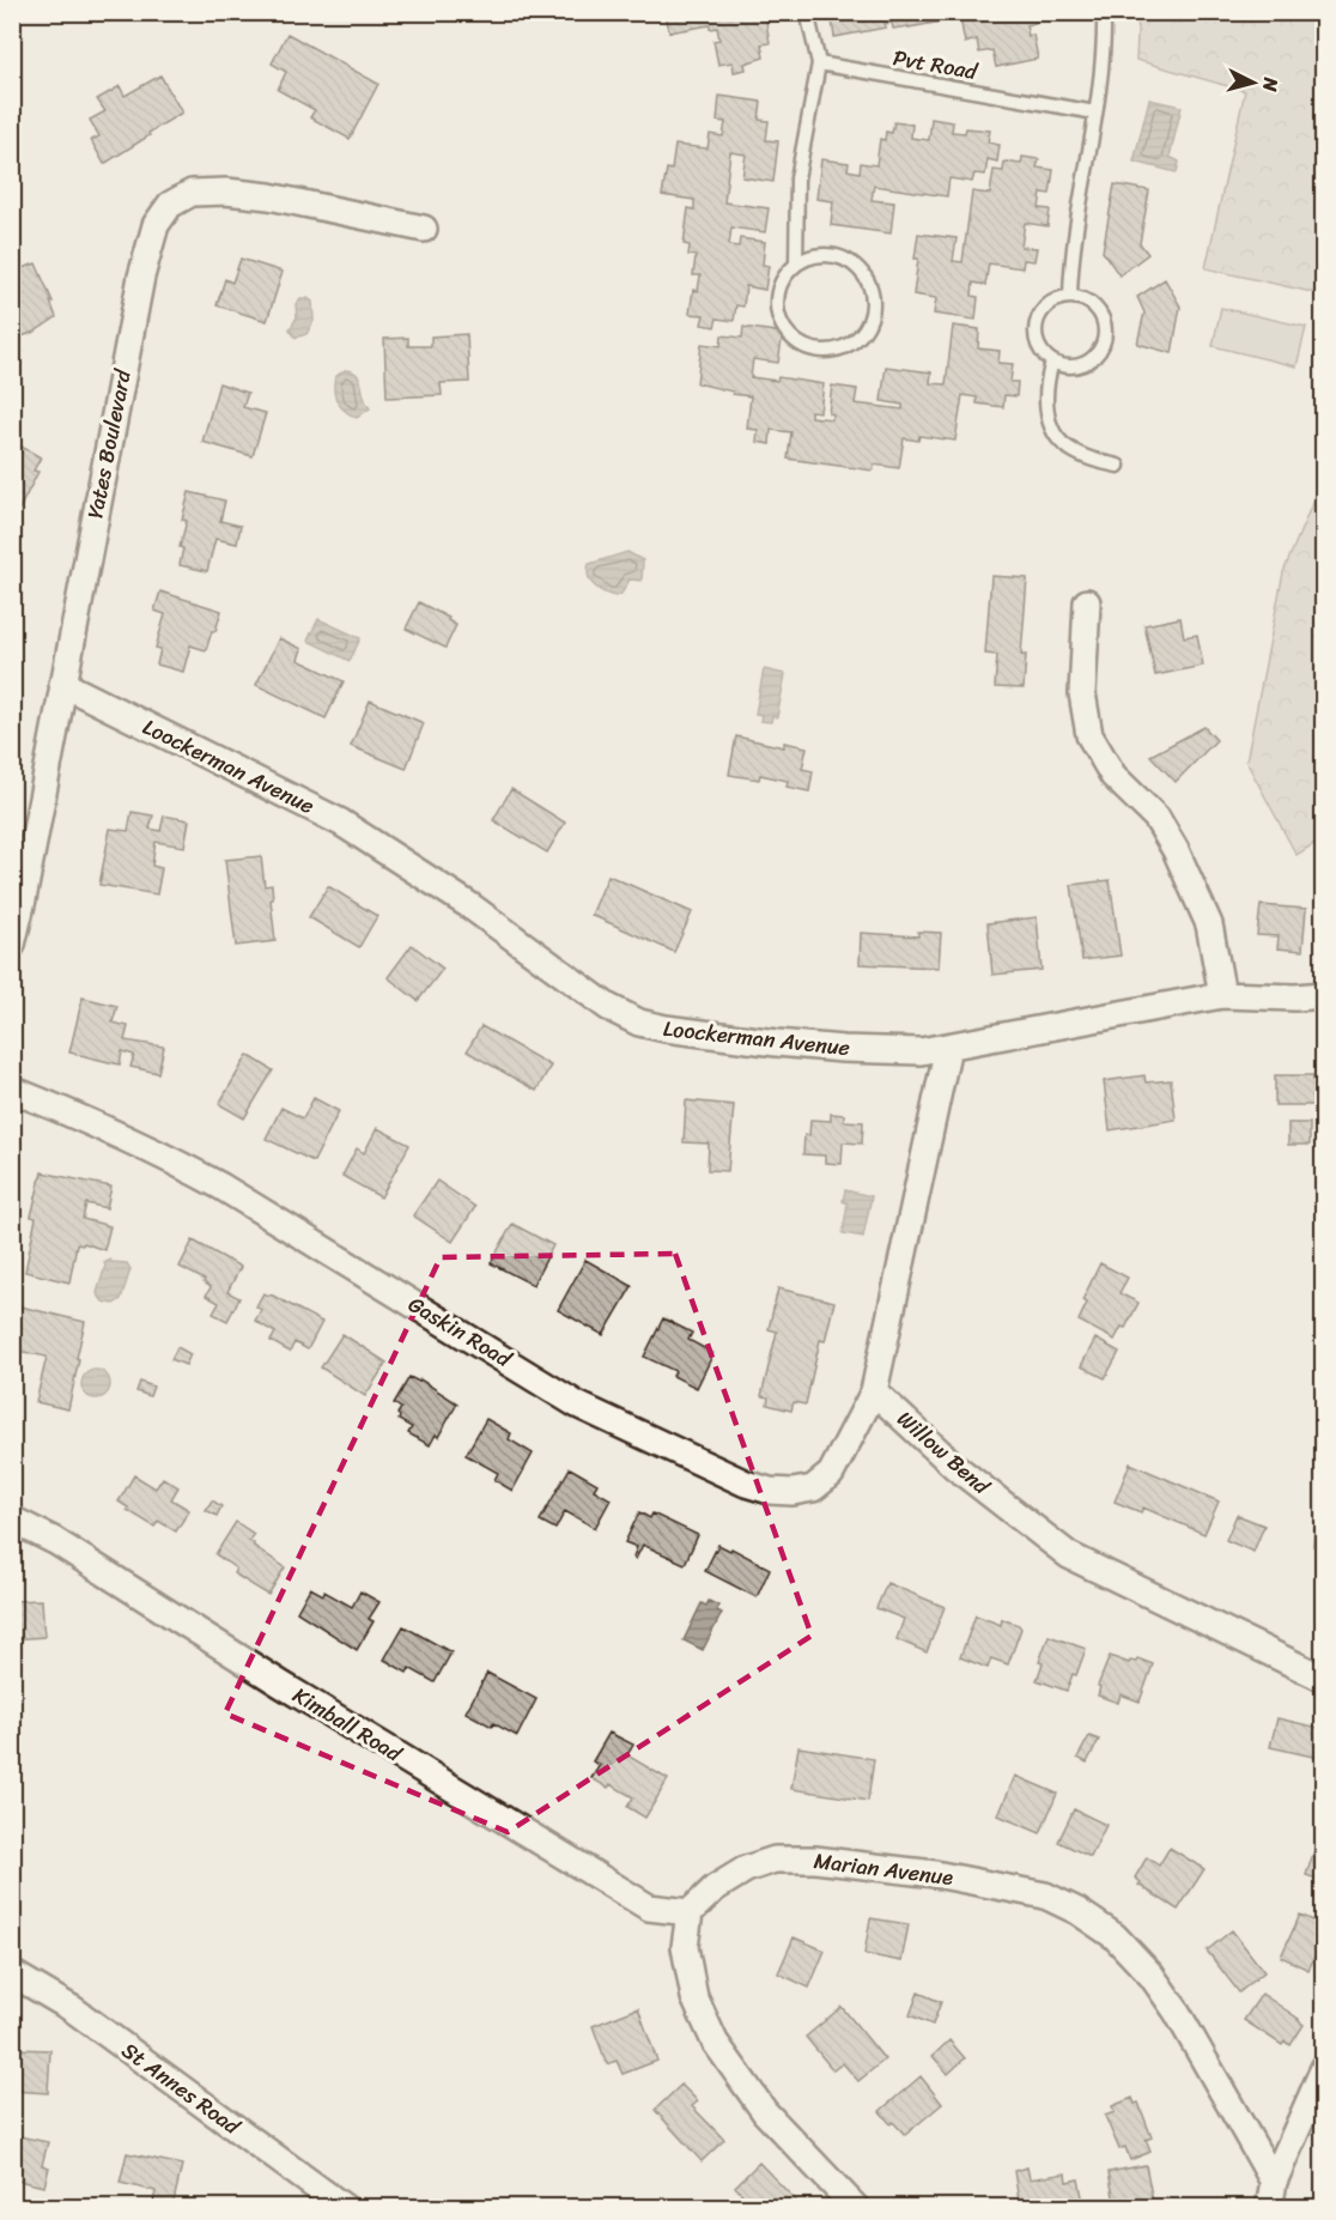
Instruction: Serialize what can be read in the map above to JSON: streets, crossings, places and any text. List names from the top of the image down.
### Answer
{
  "streets": {
    "street": [
      "Yates Boulevard",
      "Loockerman Avenue",
      "Gaskin Road",
      "Willow Bend",
      "Kimball Road",
      "Marian Avenue",
      "St Annes Road"
    ],
    "lane": ["Pvt Road"]
  },
  "crossings": [
    ["Yates Boulevard", "Loockerman Avenue"],
    ["Gaskin Road", "Willow Bend"],
    ["Kimball Road", "Marian Avenue"]
  ],
  "north": "right"
}
